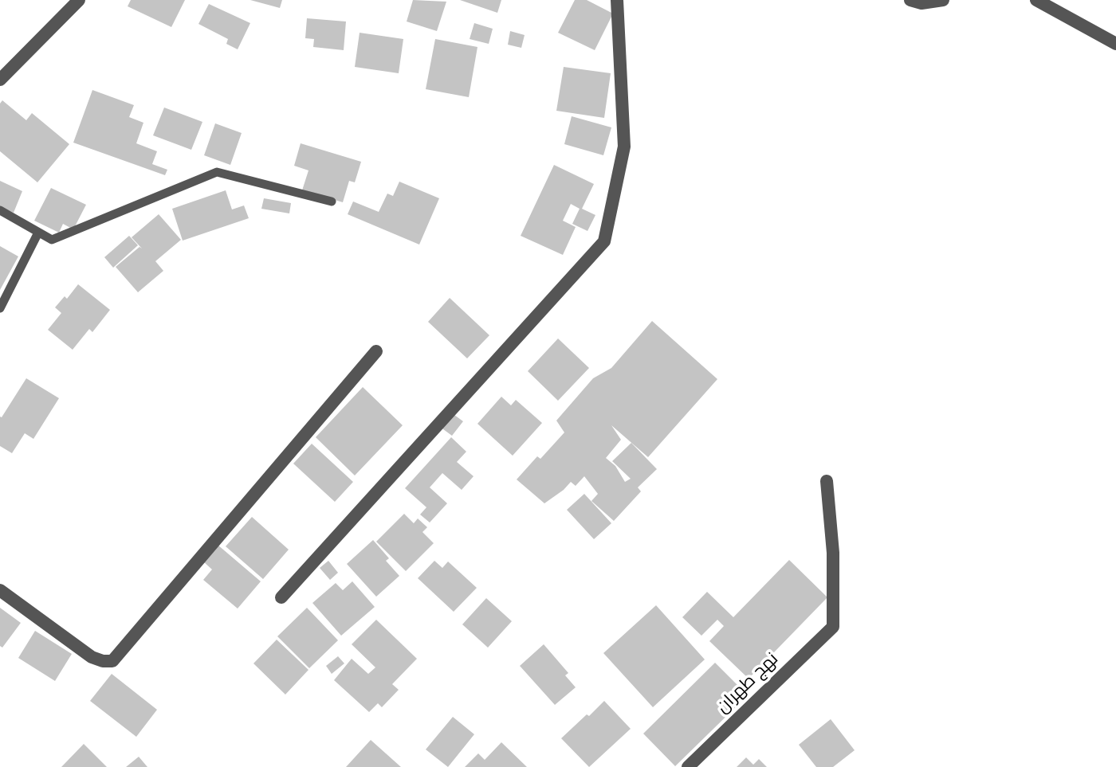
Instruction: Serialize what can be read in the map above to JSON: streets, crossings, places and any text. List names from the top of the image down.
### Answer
{
  "streets": {
    "street": ["نهج طهران"]
  }
}
